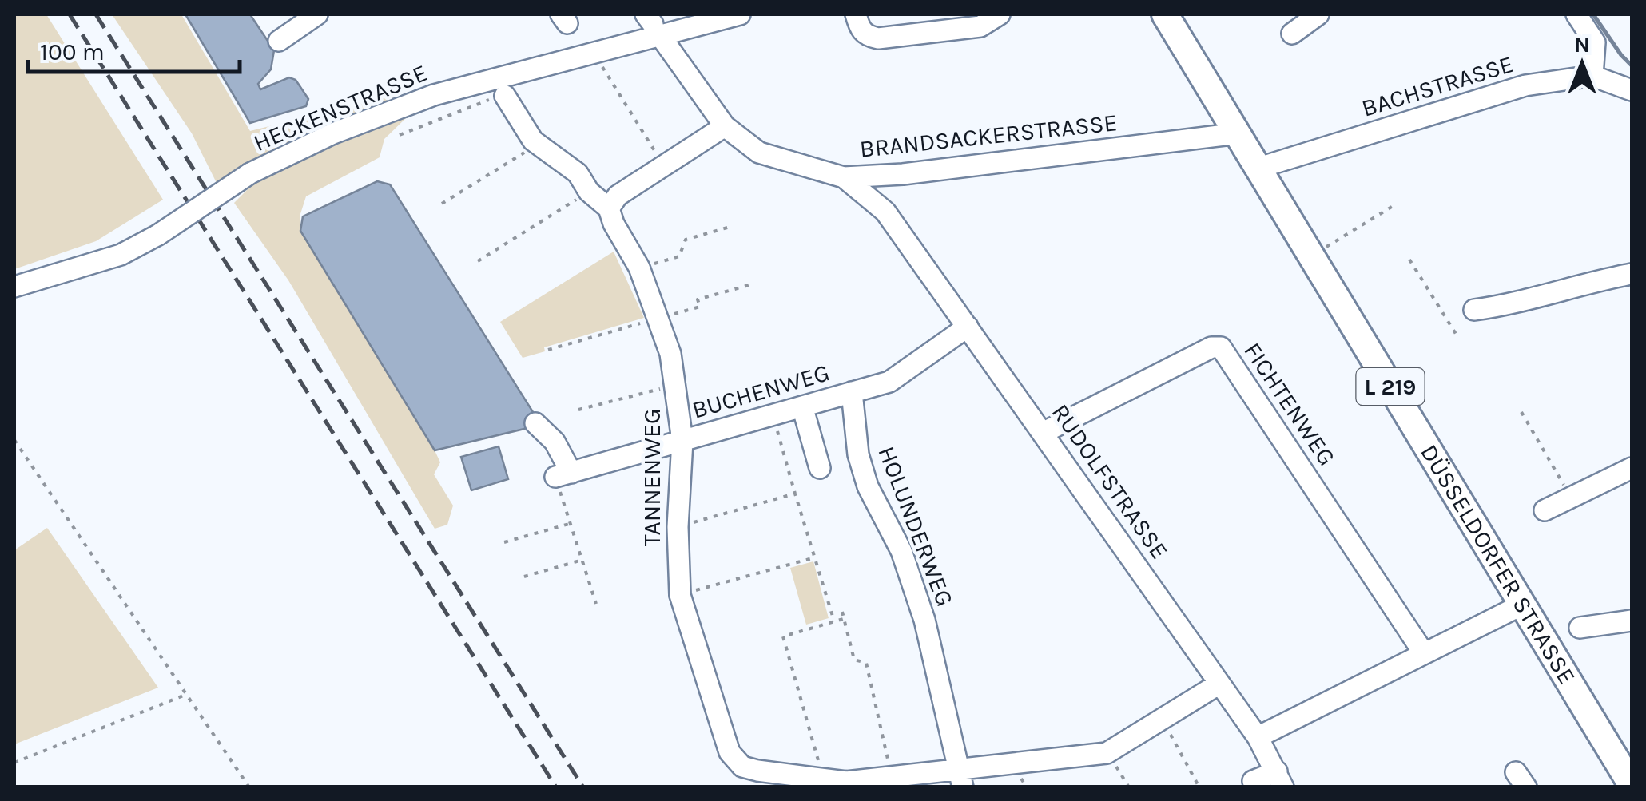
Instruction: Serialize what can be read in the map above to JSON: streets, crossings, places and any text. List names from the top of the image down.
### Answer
{
  "streets": {
    "main road": ["L 219", "DÜSSELDORFER STRASSE"],
    "street": [
      "BACHSTRASSE",
      "HECKENSTRASSE",
      "BRANDSACKERSTRASSE",
      "BUCHENWEG",
      "FICHTENWEG",
      "TANNENWEG",
      "RUDOLFSTRASSE",
      "HOLUNDERWEG"
    ]
  },
  "crossings": [
    ["BACHSTRASSE", "DÜSSELDORFER STRASSE"],
    ["HECKENSTRASSE", "BRANDSACKERSTRASSE"],
    ["BRANDSACKERSTRASSE", "RUDOLFSTRASSE"],
    ["BRANDSACKERSTRASSE", "DÜSSELDORFER STRASSE"],
    ["BUCHENWEG", "TANNENWEG"],
    ["BUCHENWEG", "RUDOLFSTRASSE"],
    ["BUCHENWEG", "HOLUNDERWEG"],
    ["FICHTENWEG", "RUDOLFSTRASSE"]
  ],
  "scale_bar": "100 m",
  "north": "top"
}
